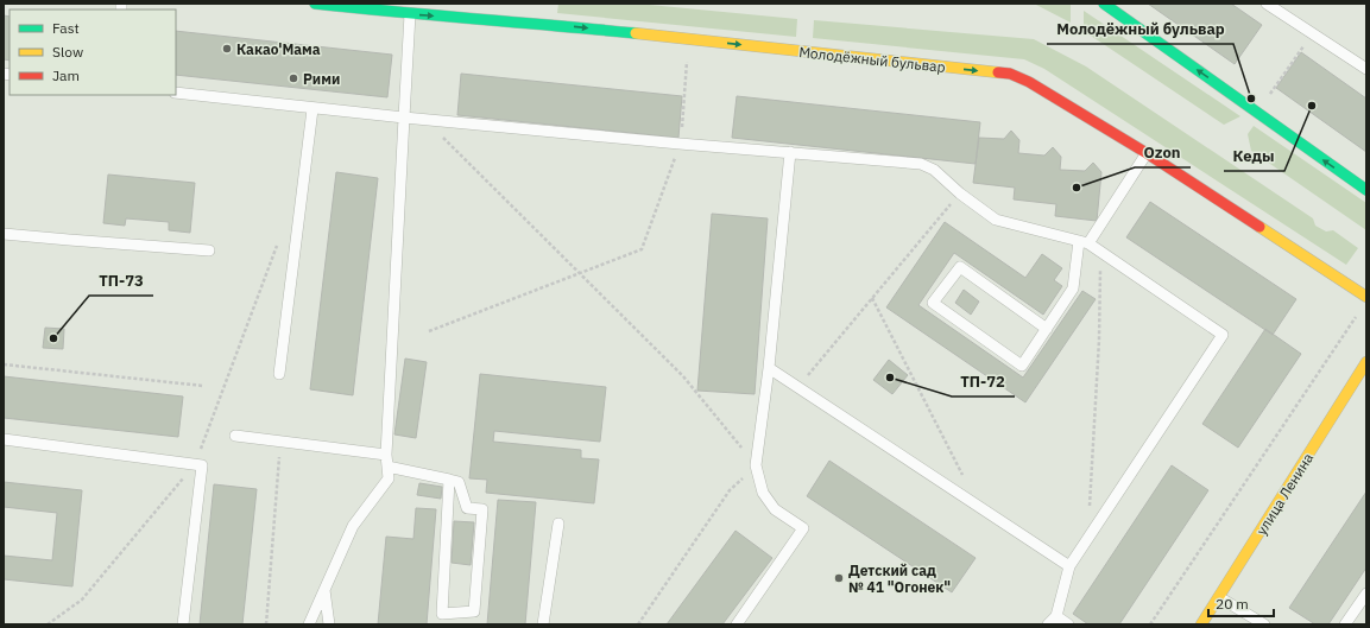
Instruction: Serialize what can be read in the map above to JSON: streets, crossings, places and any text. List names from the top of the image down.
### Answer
{
  "streets": {
    "main road": ["Молодёжный бульвар", "улица Ленина"]
  },
  "one_way": ["Молодёжный бульвар"],
  "places": [
    "Какао'Мама",
    "Рими",
    "Молодёжный бульвар",
    "Кеды",
    "Ozon",
    "ТП-73",
    "ТП-72",
    "Детский сад № 41 \"Огонек\""
  ],
  "legend": ["Fast", "Slow", "Jam"],
  "scale_bar": "20 m"
}
